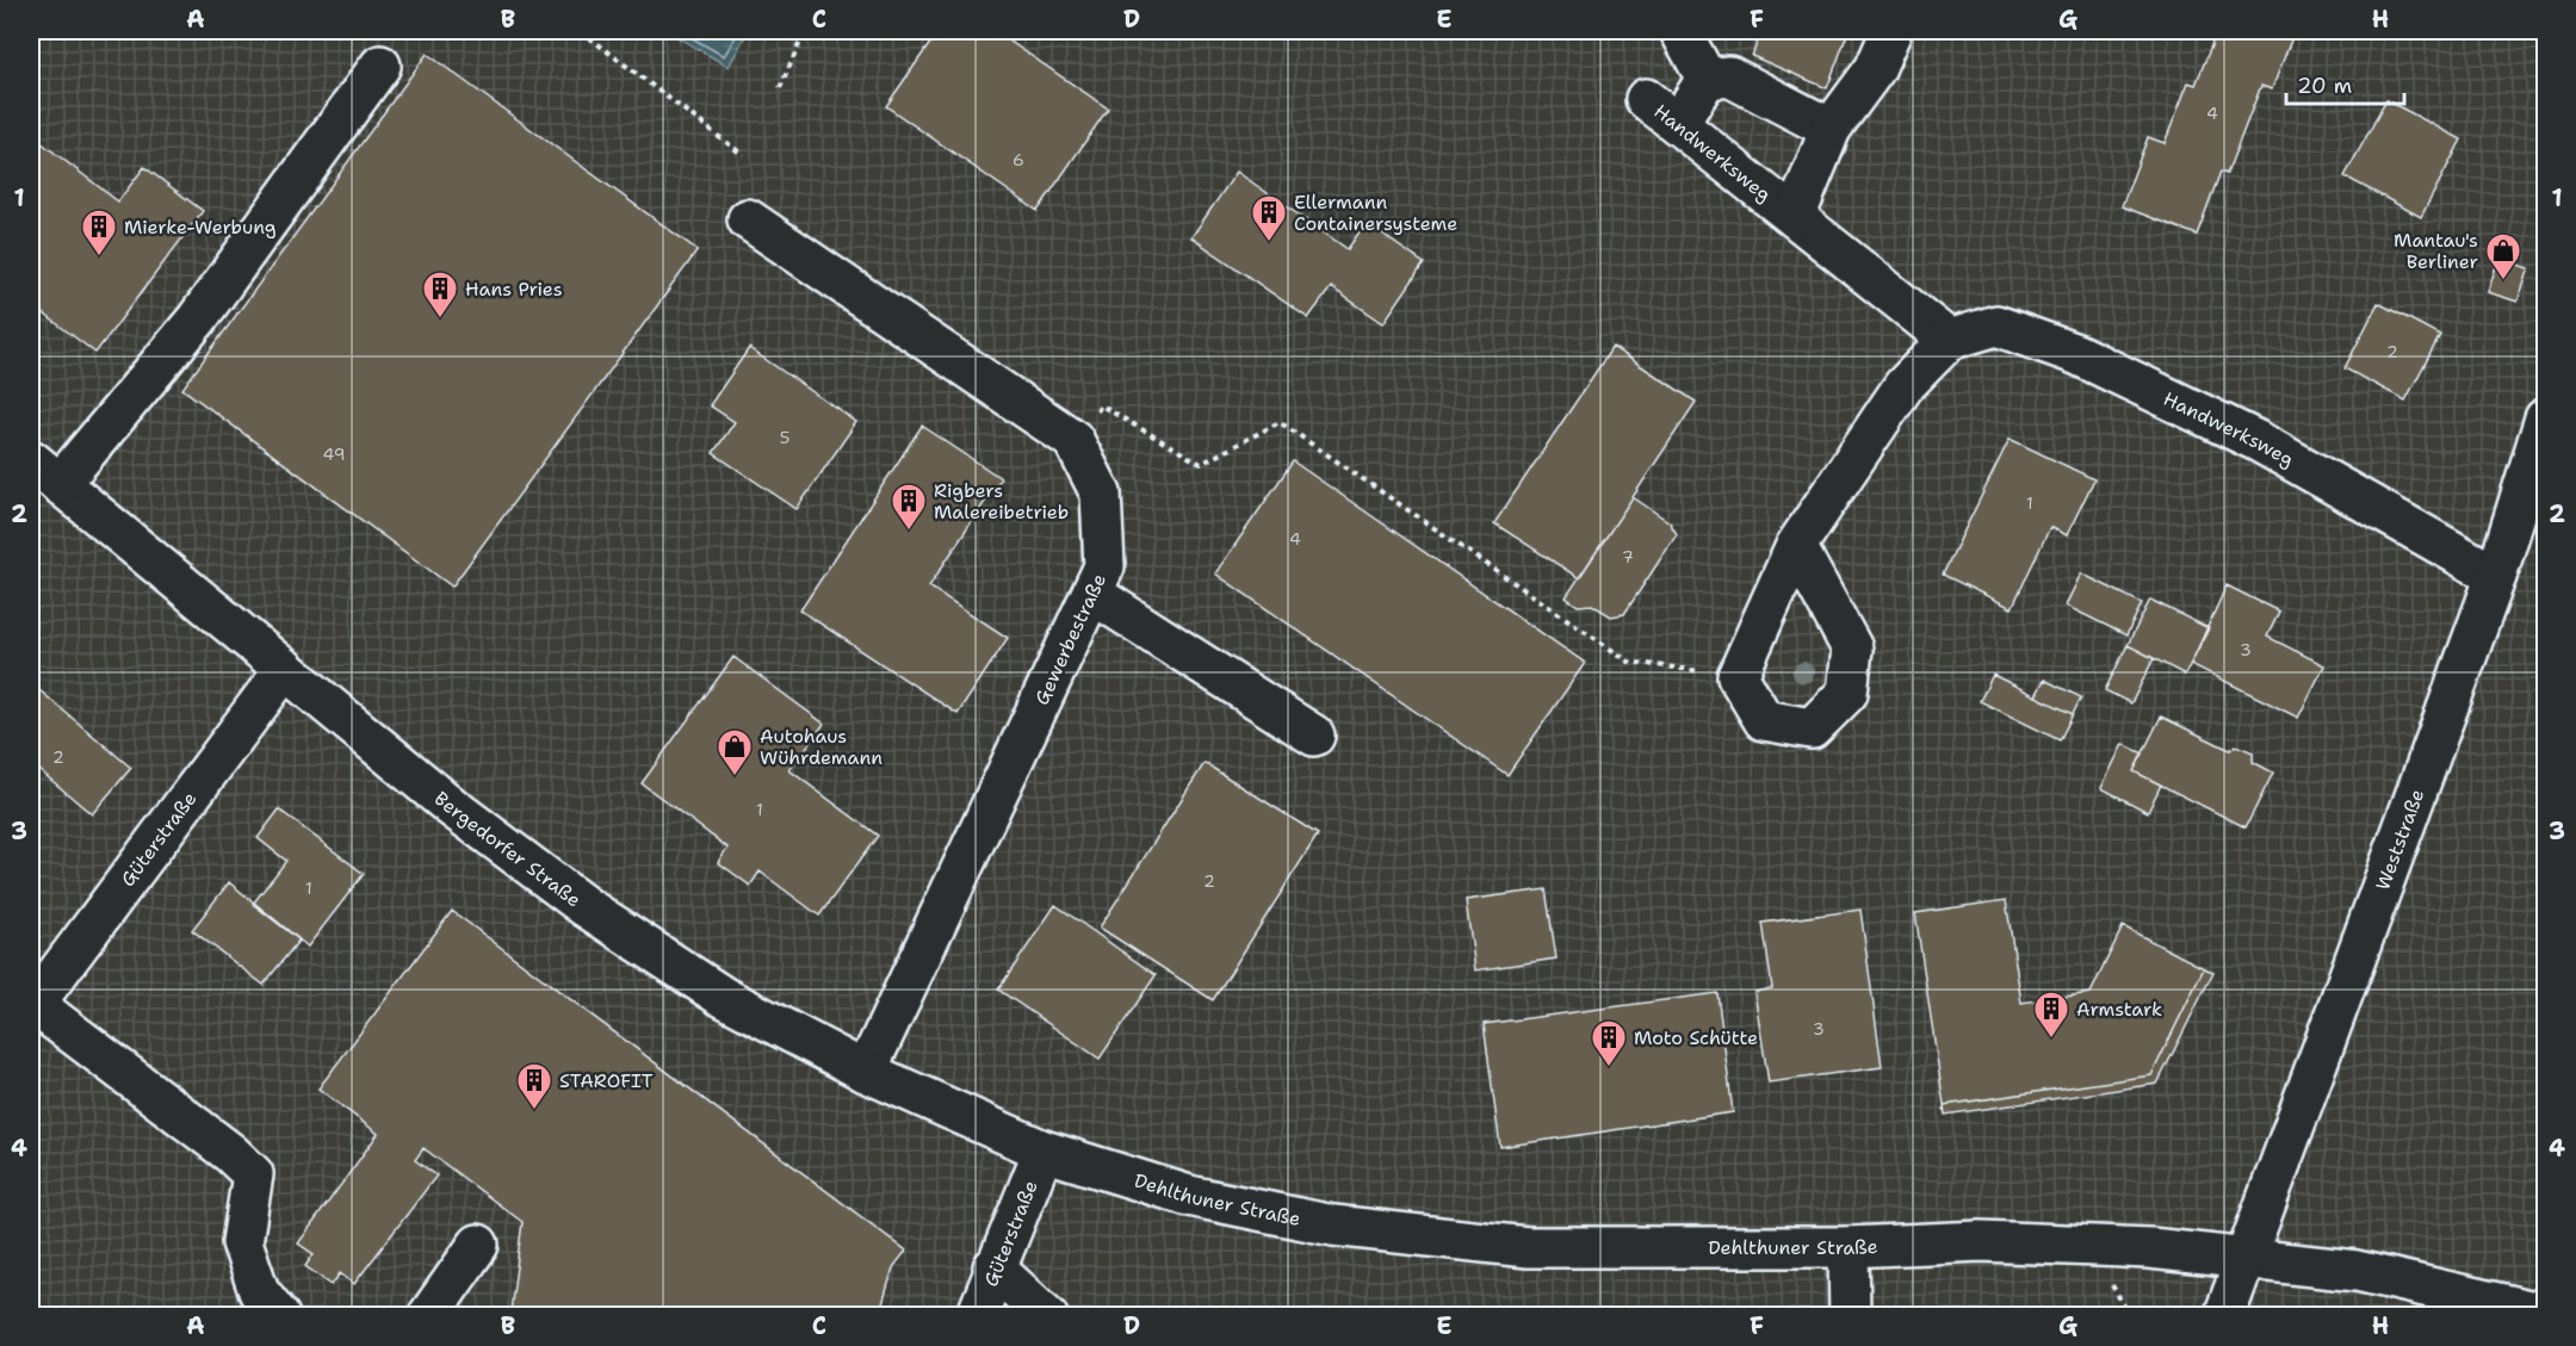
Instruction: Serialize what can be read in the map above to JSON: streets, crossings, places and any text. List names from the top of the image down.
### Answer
{
  "streets": {
    "street": [
      "Handwerksweg",
      "Gewerbestraße",
      "Güterstraße",
      "Weststraße",
      "Bergedorfer Straße",
      "Dehlthuner Straße"
    ]
  },
  "crossings": [
    ["Handwerksweg", "Weststraße"],
    ["Gewerbestraße", "Bergedorfer Straße"],
    ["Güterstraße", "Bergedorfer Straße"],
    ["Güterstraße", "Dehlthuner Straße"],
    ["Weststraße", "Dehlthuner Straße"],
    ["Bergedorfer Straße", "Dehlthuner Straße"]
  ],
  "places": {
    "building": [
      "Ellermann Containersysteme",
      "Mierke-Werbung",
      "Hans Pries",
      "Rigbers Malereibetrieb",
      "Armstark",
      "Moto Schütte",
      "STAROFIT"
    ],
    "shop": ["Mantau's Berliner", "Autohaus Wührdemann"]
  },
  "house_numbers": [
    "4",
    "6",
    "2",
    "5",
    "49",
    "1",
    "4",
    "7",
    "3",
    "2",
    "1",
    "2",
    "1",
    "3"
  ],
  "scale_bar": "20 m",
  "grid": {
    "columns": [
      "A",
      "B",
      "C",
      "D",
      "E",
      "F",
      "G",
      "H"
    ],
    "rows": [
      "1",
      "2",
      "3",
      "4"
    ]
  }
}
